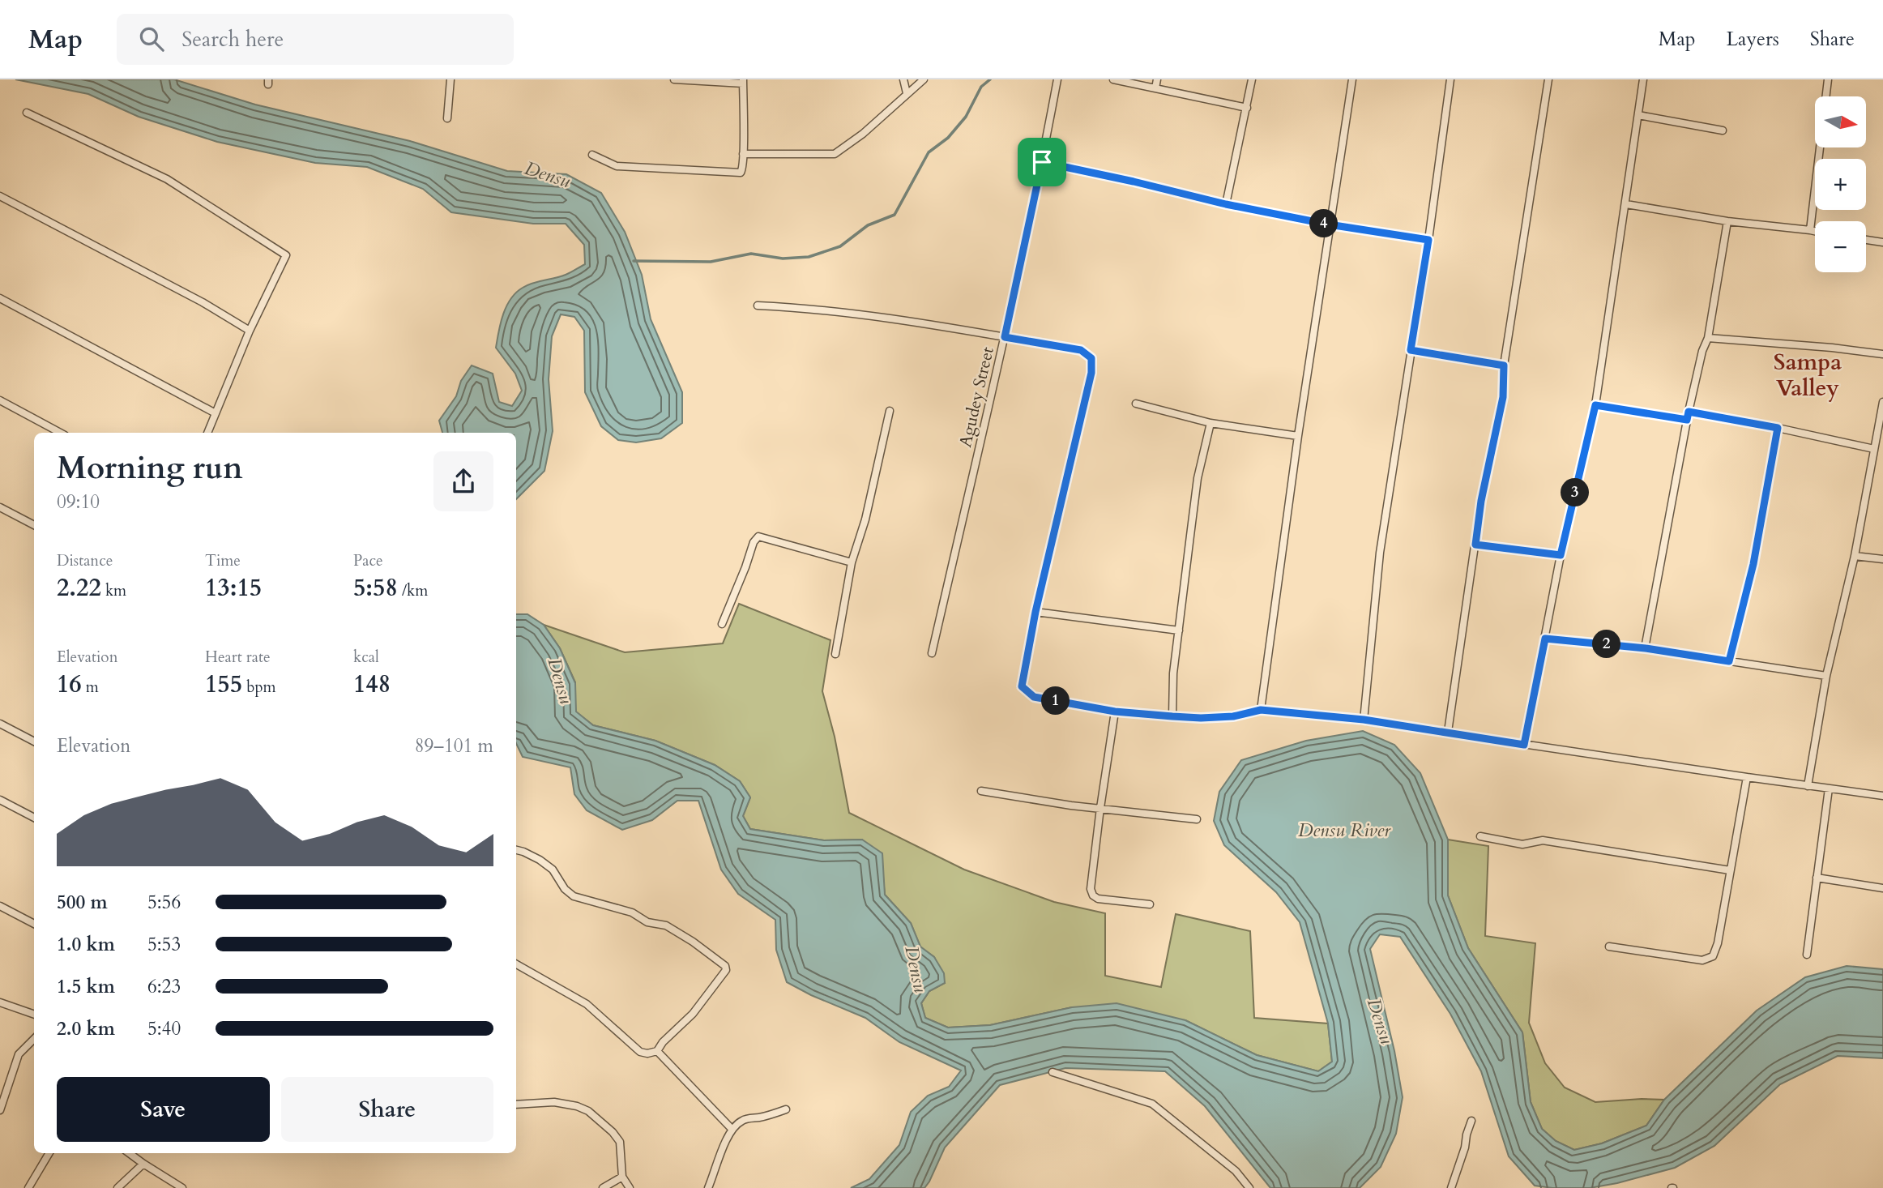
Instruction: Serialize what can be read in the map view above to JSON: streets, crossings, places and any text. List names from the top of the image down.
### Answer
{
  "streets": {
    "street": ["Agudey Street"]
  },
  "districts": ["Sampa Valley"],
  "water": ["Densu", "Densu River"],
  "north": "right",
  "page": {
    "header": "Map",
    "search": "Search here",
    "nav": ["Map", "Layers", "Share"],
    "map_buttons": ["+", "−"],
    "pins": [
      "4",
      "3",
      "2",
      "1"
    ],
    "heading": ["Morning run", "09:10"],
    "stats": [
      ["Distance", "2.22 km"],
      ["Time", "13:15"],
      ["Pace", "5:58 /km"],
      ["Elevation", "16 m"],
      ["Heart rate", "155 bpm"],
      ["kcal", "148"]
    ],
    "chart": ["Elevation", "89–101 m"],
    "list": [
      {
        "name": "500 m",
        "note": "5:56"
      },
      {
        "name": "1.0 km",
        "note": "5:53"
      },
      {
        "name": "1.5 km",
        "note": "6:23"
      },
      {
        "name": "2.0 km",
        "note": "5:40"
      }
    ],
    "buttons": ["Save", "Share"]
  }
}
